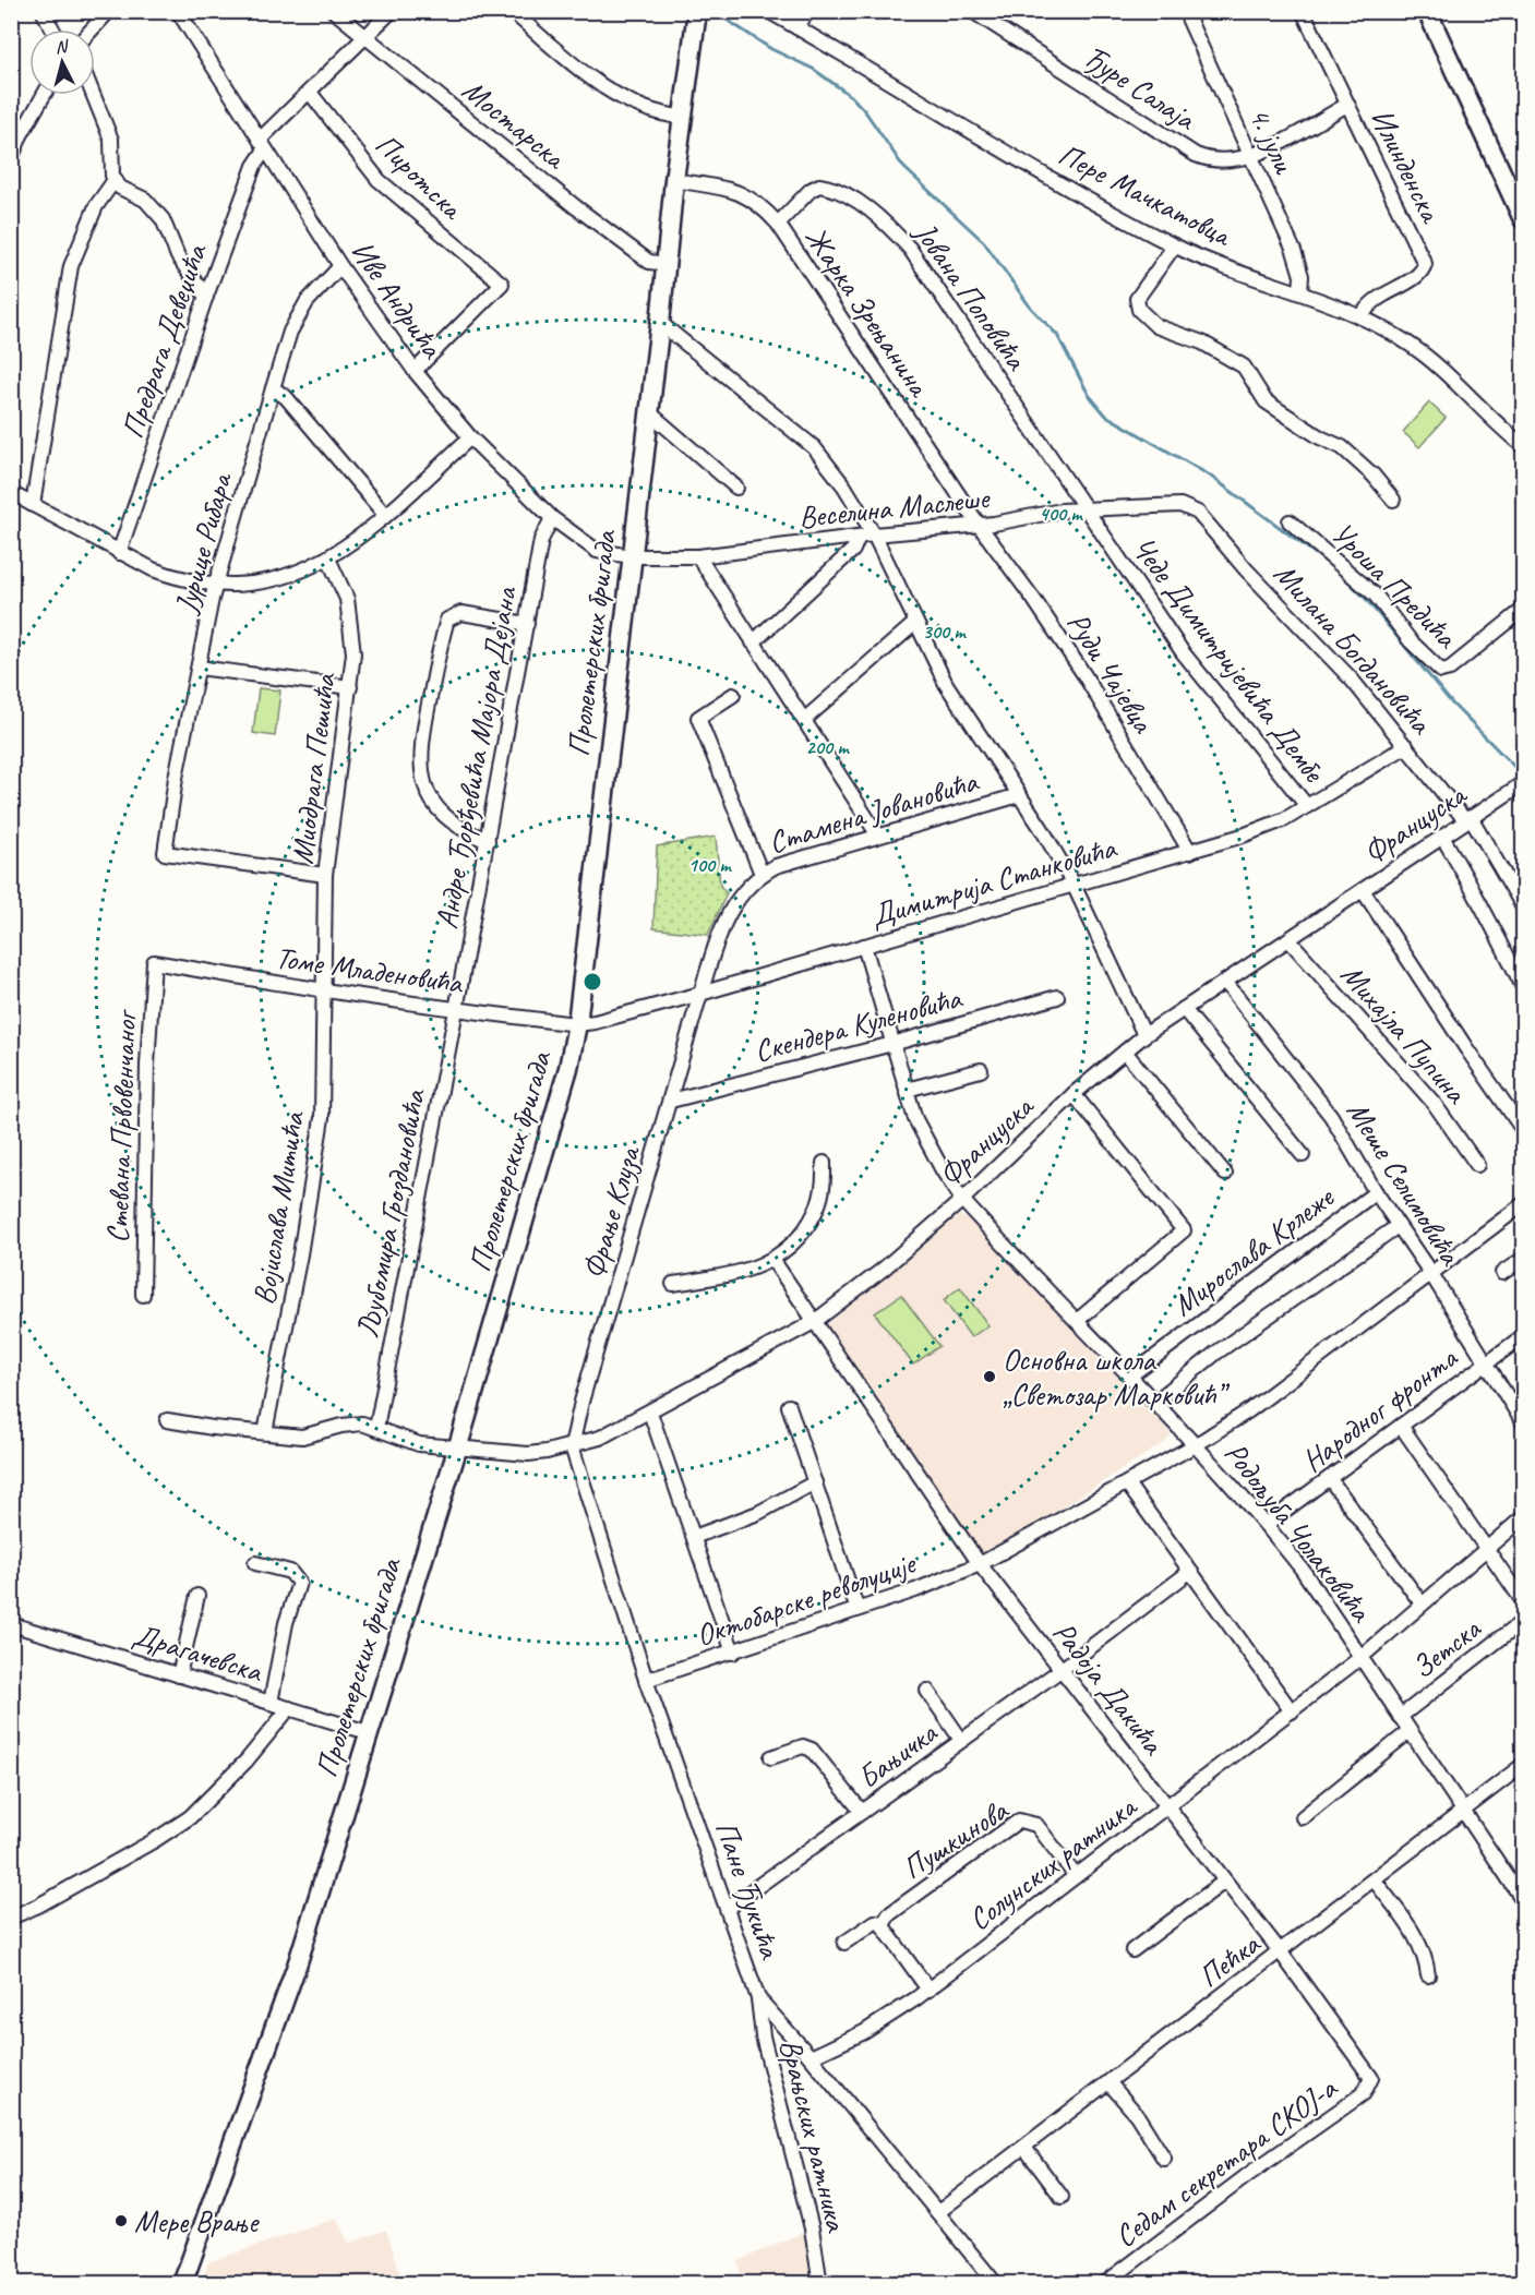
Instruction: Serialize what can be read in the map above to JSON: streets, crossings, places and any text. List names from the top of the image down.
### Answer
{
  "streets": {
    "street": [
      "Ђуре Салаја",
      "Мостарска",
      "4. јули",
      "Илинденска",
      "Пиротска",
      "Пере Мачкатовца",
      "Јована Поповића",
      "Иве Андрића",
      "Жарка Зрењанина",
      "Предрага Девеџића",
      "Веселина Маслеше",
      "Јурице Рибара",
      "Уроша Предића",
      "Пролетерских бригада",
      "Милана Богдановића",
      "Чеде Димитријевића Дембе",
      "Руди Чајевца",
      "Андре Ђорђевића Мајора Дејана",
      "Миодрага Пешића",
      "Стамена Јовановића",
      "Француска",
      "Димитрија Станковића",
      "Томе Младеновића",
      "Скендера Куленовића",
      "Михајла Пупина",
      "Стевана Првовенчаног",
      "Меше Селимовића",
      "Војислава Митића",
      "Фрање Клуза",
      "Љубомира Гроздановића",
      "Мирослава Крлеже",
      "Народног фронта",
      "Родољуба Чолаковића",
      "Октобарске револуције",
      "Зетска",
      "Драгачевска",
      "Радоја Дакића",
      "Бањичка",
      "Пушкинова",
      "Солунских ратника",
      "Пане Ђукића",
      "Пећка",
      "Врањских ратника",
      "Седам секретара СКОЈ-а"
    ]
  },
  "crossings": [
    ["Ђуре Салаја", "4. јули"],
    ["Ђуре Салаја", "Илинденска"],
    ["Мостарска", "Предрага Девеџића"],
    ["Мостарска", "Пролетерских бригада"],
    ["4. јули", "Пере Мачкатовца"],
    ["Илинденска", "Пере Мачкатовца"],
    ["Пиротска", "Иве Андрића"],
    ["Пиротска", "Предрага Девеџића"],
    ["Јована Поповића", "Жарка Зрењанина"],
    ["Јована Поповића", "Веселина Маслеше"],
    ["Јована Поповића", "Чеде Димитријевића Дембе"],
    ["Иве Андрића", "Предрага Девеџића"],
    ["Иве Андрића", "Веселина Маслеше"],
    ["Иве Андрића", "Јурице Рибара"],
    ["Иве Андрића", "Пролетерских бригада"],
    ["Иве Андрића", "Андре Ђорђевића Мајора Дејана"],
    ["Жарка Зрењанина", "Веселина Маслеше"],
    ["Жарка Зрењанина", "Пролетерских бригада"],
    ["Жарка Зрењанина", "Руди Чајевца"],
    ["Веселина Маслеше", "Пролетерских бригада"],
    ["Веселина Маслеше", "Милана Богдановића"],
    ["Веселина Маслеше", "Чеде Димитријевића Дембе"],
    ["Веселина Маслеше", "Руди Чајевца"],
    ["Јурице Рибара", "Миодрага Пешића"],
    ["Пролетерских бригада", "Француска"],
    ["Пролетерских бригада", "Димитрија Станковића"],
    ["Пролетерских бригада", "Томе Младеновића"],
    ["Пролетерских бригада", "Драгачевска"],
    ["Милана Богдановића", "Француска"],
    ["Милана Богдановића", "Димитрија Станковића"],
    ["Чеде Димитријевића Дембе", "Димитрија Станковића"],
    ["Руди Чајевца", "Димитрија Станковића"],
    ["Андре Ђорђевића Мајора Дејана", "Томе Младеновића"],
    ["Андре Ђорђевића Мајора Дејана", "Љубомира Гроздановића"],
    ["Миодрага Пешића", "Томе Младеновића"],
    ["Миодрага Пешића", "Војислава Митића"],
    ["Стамена Јовановића", "Димитрија Станковића"],
    ["Стамена Јовановића", "Фрање Клуза"],
    ["Француска", "Михајла Пупина"],
    ["Француска", "Меше Селимовића"],
    ["Француска", "Војислава Митића"],
    ["Француска", "Фрање Клуза"],
    ["Француска", "Љубомира Гроздановића"],
    ["Француска", "Родољуба Чолаковића"],
    ["Француска", "Радоја Дакића"],
    ["Француска", "Пане Ђукића"],
    ["Димитрија Станковића", "Томе Младеновића"],
    ["Димитрија Станковића", "Фрање Клуза"],
    ["Димитрија Станковића", "Родољуба Чолаковића"],
    ["Томе Младеновића", "Стевана Првовенчаног"],
    ["Томе Младеновића", "Војислава Митића"],
    ["Томе Младеновића", "Љубомира Гроздановића"],
    ["Скендера Куленовића", "Фрање Клуза"],
    ["Скендера Куленовића", "Родољуба Чолаковића"],
    ["Меше Селимовића", "Мирослава Крлеже"],
    ["Меше Селимовића", "Народног фронта"],
    ["Фрање Клуза", "Пане Ђукића"],
    ["Мирослава Крлеже", "Родољуба Чолаковића"],
    ["Народног фронта", "Родољуба Чолаковића"],
    ["Родољуба Чолаковића", "Октобарске револуције"],
    ["Родољуба Чолаковића", "Зетска"],
    ["Родољуба Чолаковића", "Солунских ратника"],
    ["Родољуба Чолаковића", "Пећка"],
    ["Октобарске револуције", "Радоја Дакића"],
    ["Октобарске револуције", "Пане Ђукића"],
    ["Радоја Дакића", "Бањичка"],
    ["Радоја Дакића", "Солунских ратника"],
    ["Радоја Дакића", "Пећка"],
    ["Радоја Дакића", "Седам секретара СКОЈ-а"],
    ["Бањичка", "Пане Ђукића"],
    ["Пушкинова", "Солунских ратника"],
    ["Солунских ратника", "Пане Ђукића"],
    ["Пане Ђукића", "Пећка"],
    ["Пане Ђукића", "Врањских ратника"]
  ],
  "places": ["Основна школа „Светозар Марковић”", "Мере Врање"],
  "north": "top",
  "rings": [
    "400 m",
    "300 m",
    "200 m",
    "100 m"
  ]
}
